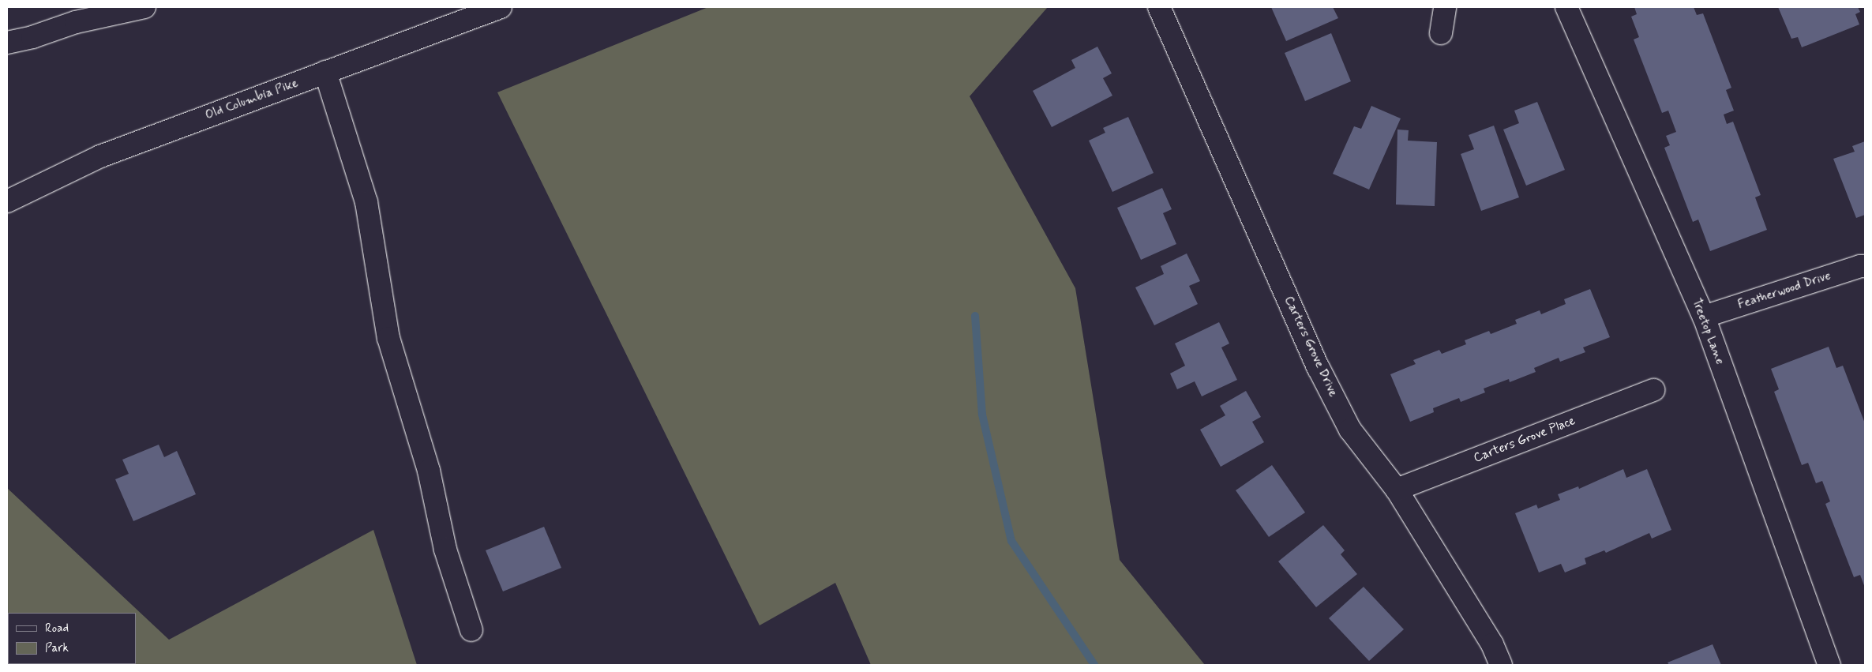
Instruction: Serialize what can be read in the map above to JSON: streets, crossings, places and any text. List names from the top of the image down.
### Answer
{
  "streets": {
    "street": [
      "Old Columbia Pike",
      "Featherwood Drive",
      "Treetop Lane",
      "Carters Grove Drive",
      "Carters Grove Place"
    ]
  },
  "crossings": [
    ["Featherwood Drive", "Treetop Lane"],
    ["Carters Grove Drive", "Carters Grove Place"]
  ],
  "legend": ["Road", "Park"]
}
